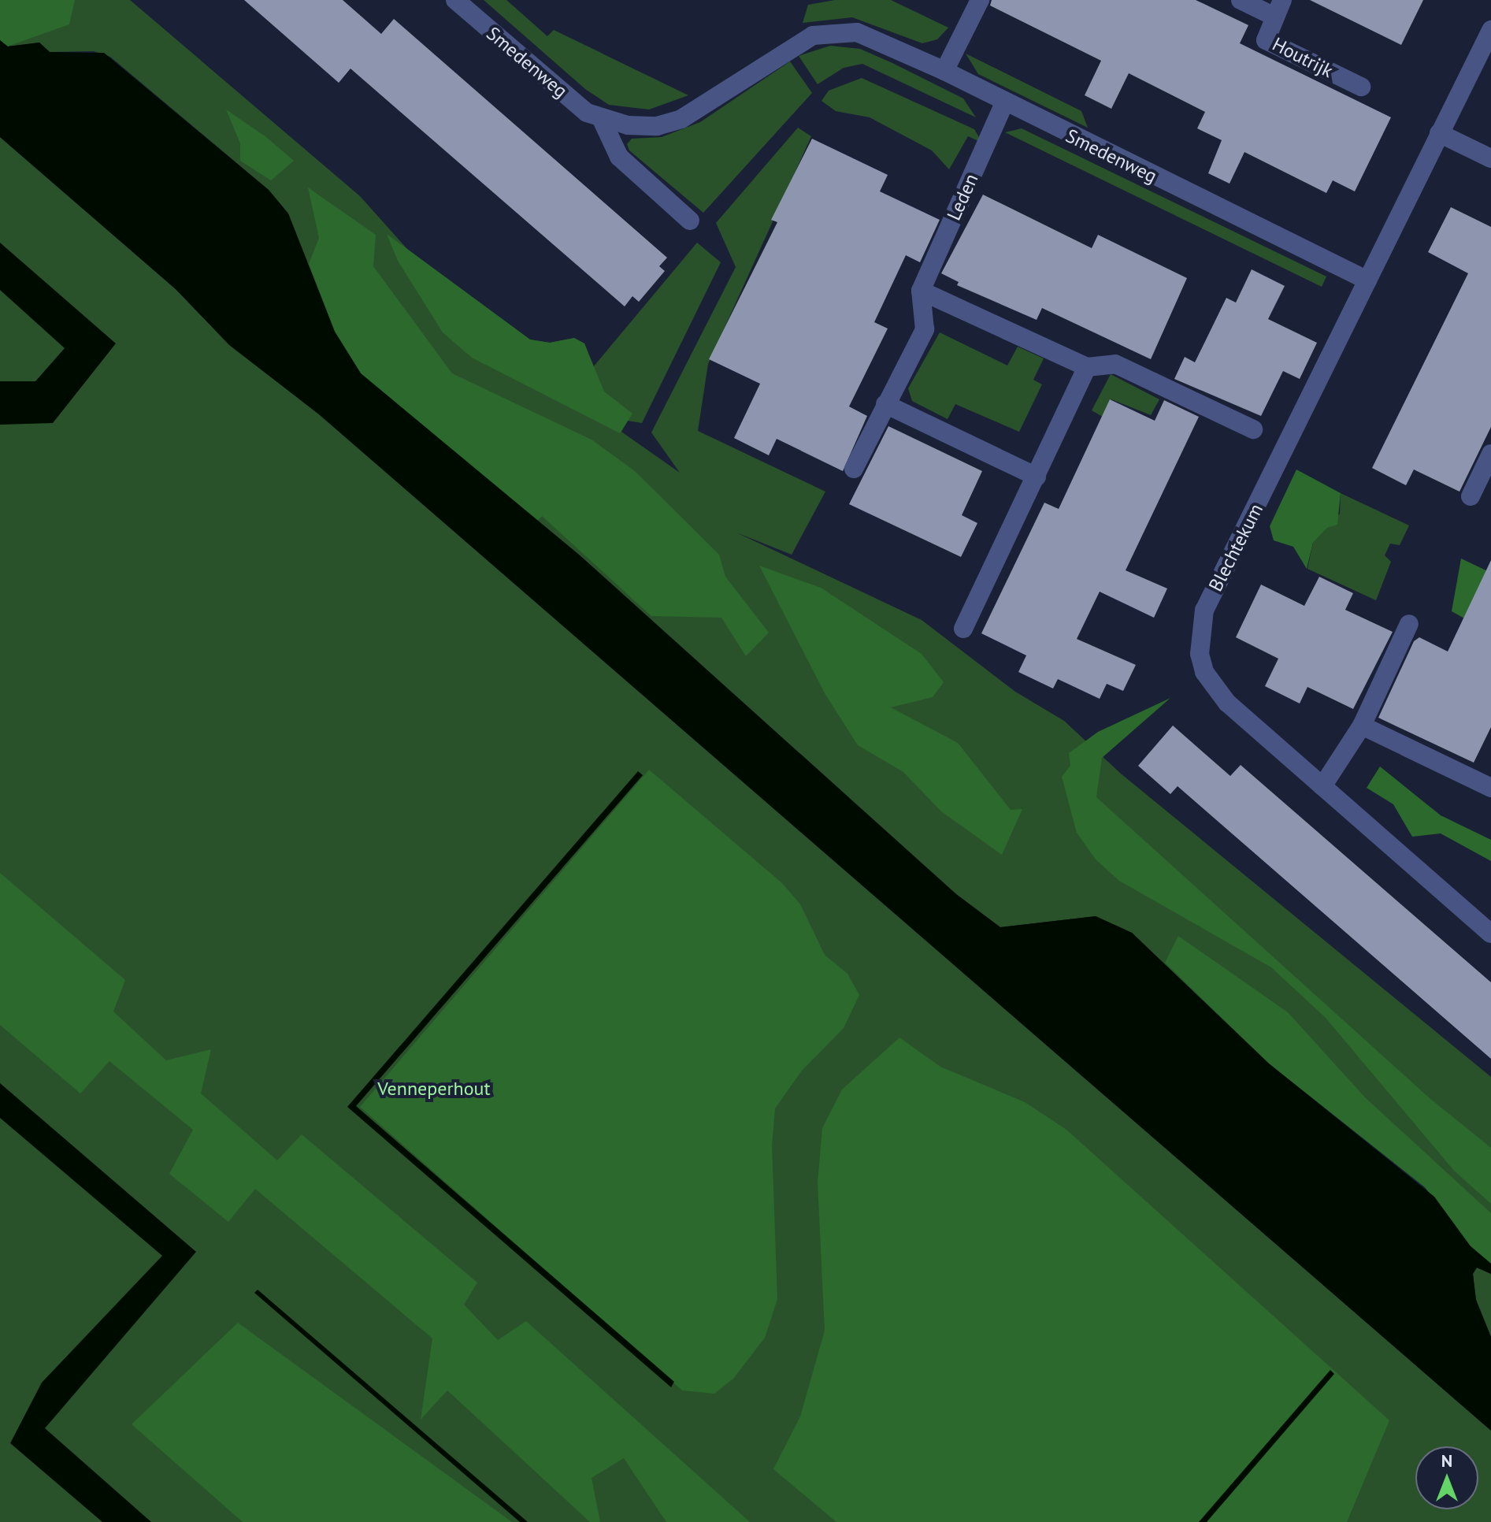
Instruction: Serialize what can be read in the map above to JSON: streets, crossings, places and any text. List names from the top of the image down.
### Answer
{
  "streets": {
    "street": [
      "Houtrijk",
      "Smedenweg",
      "Leden",
      "Blechtekum"
    ]
  },
  "crossings": [
    ["Smedenweg", "Leden"],
    ["Smedenweg", "Blechtekum"]
  ],
  "parks": ["Venneperhout"],
  "north": "top"
}
